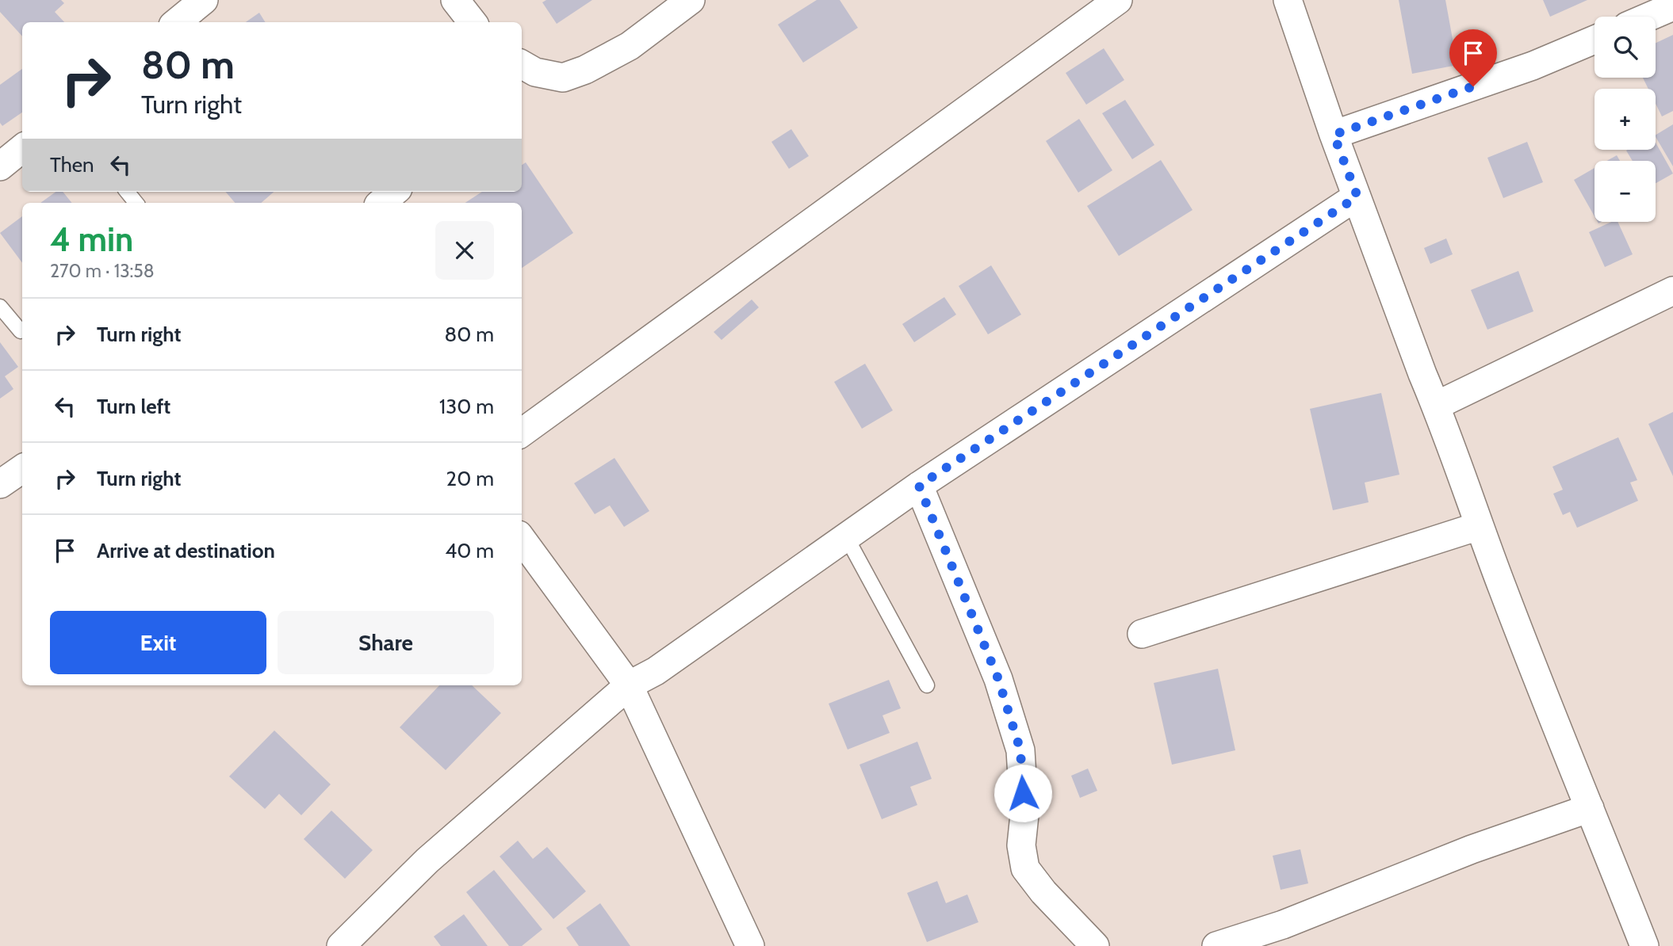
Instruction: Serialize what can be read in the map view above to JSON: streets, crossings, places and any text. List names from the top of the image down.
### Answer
{
  "page": {
    "map_buttons": ["+", "−"],
    "turn": ["80 m", "Turn right"],
    "then": "Then",
    "heading": ["4 min", "270 m · 13:58"],
    "list": [
      {
        "name": "Turn right",
        "value": "80 m"
      },
      {
        "name": "Turn left",
        "value": "130 m"
      },
      {
        "name": "Turn right",
        "value": "20 m"
      },
      {
        "name": "Arrive at destination",
        "value": "40 m"
      }
    ],
    "buttons": ["Exit", "Share"]
  }
}
